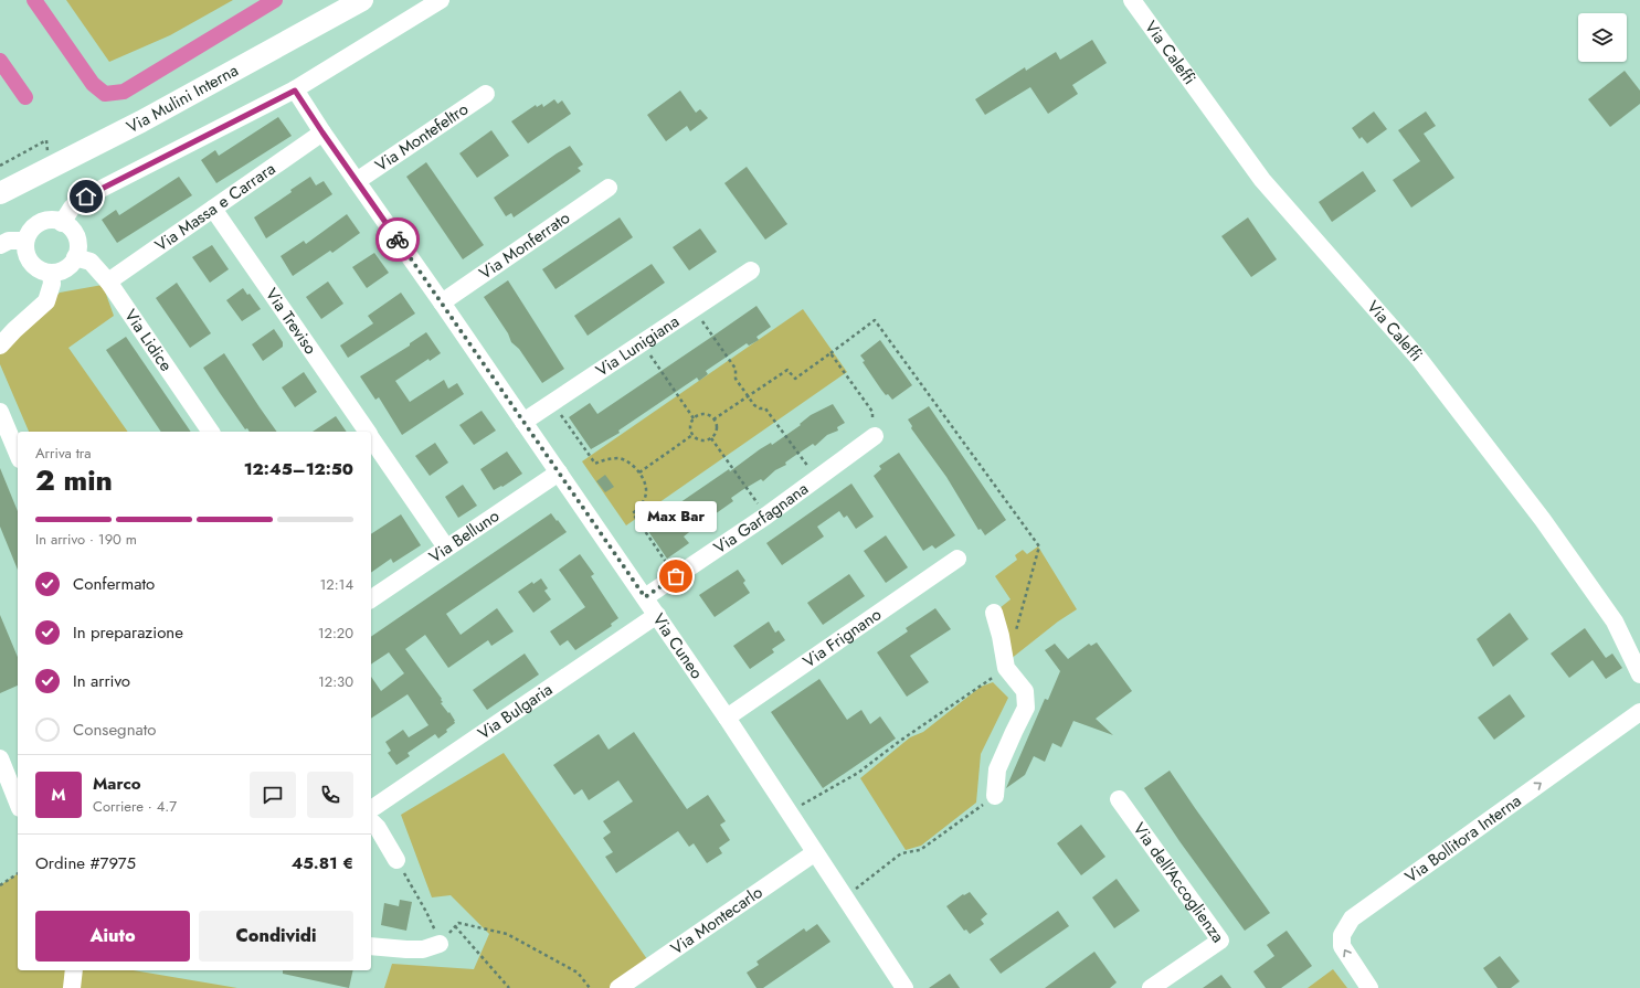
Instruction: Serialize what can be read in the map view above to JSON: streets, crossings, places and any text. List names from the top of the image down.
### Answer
{
  "streets": {
    "main road": ["Via Mulini Interna"],
    "street": [
      "Via Caleffi",
      "Via Montefeltro",
      "Via Massa e Carrara",
      "Via Monferrato",
      "Via Treviso",
      "Via Lidice",
      "Via Lunigiana",
      "Via Garfagnana",
      "Via Belluno",
      "Via Frignano",
      "Via Cuneo",
      "Via Bulgaria",
      "Via Bollitora Interna",
      "Via dell'Accoglienza",
      "Via Montecarlo"
    ]
  },
  "crossings": [
    ["Via Montefeltro", "Via Cuneo"],
    ["Via Massa e Carrara", "Via Treviso"],
    ["Via Massa e Carrara", "Via Lidice"],
    ["Via Massa e Carrara", "Via Cuneo"],
    ["Via Monferrato", "Via Cuneo"],
    ["Via Treviso", "Via Belluno"],
    ["Via Lunigiana", "Via Cuneo"],
    ["Via Garfagnana", "Via Cuneo"],
    ["Via Belluno", "Via Cuneo"],
    ["Via Frignano", "Via Cuneo"],
    ["Via Cuneo", "Via Bulgaria"],
    ["Via Cuneo", "Via Montecarlo"]
  ],
  "one_way": ["Via Bollitora Interna"],
  "places": ["Max Bar"],
  "page": {
    "heading": ["2 min", "Arriva tra", "12:45–12:50"],
    "panel": [
      "Marco",
      "Corriere · 4.7",
      "Ordine #7975",
      "45.81 €"
    ],
    "bubble": "Max Bar",
    "bar": "In arrivo · 190 m",
    "list": [
      ["Confermato", "12:14"],
      ["In preparazione", "12:20"],
      ["In arrivo", "12:30"],
      "Consegnato"
    ],
    "round": "M",
    "buttons": ["Aiuto", "Condividi"]
  }
}
